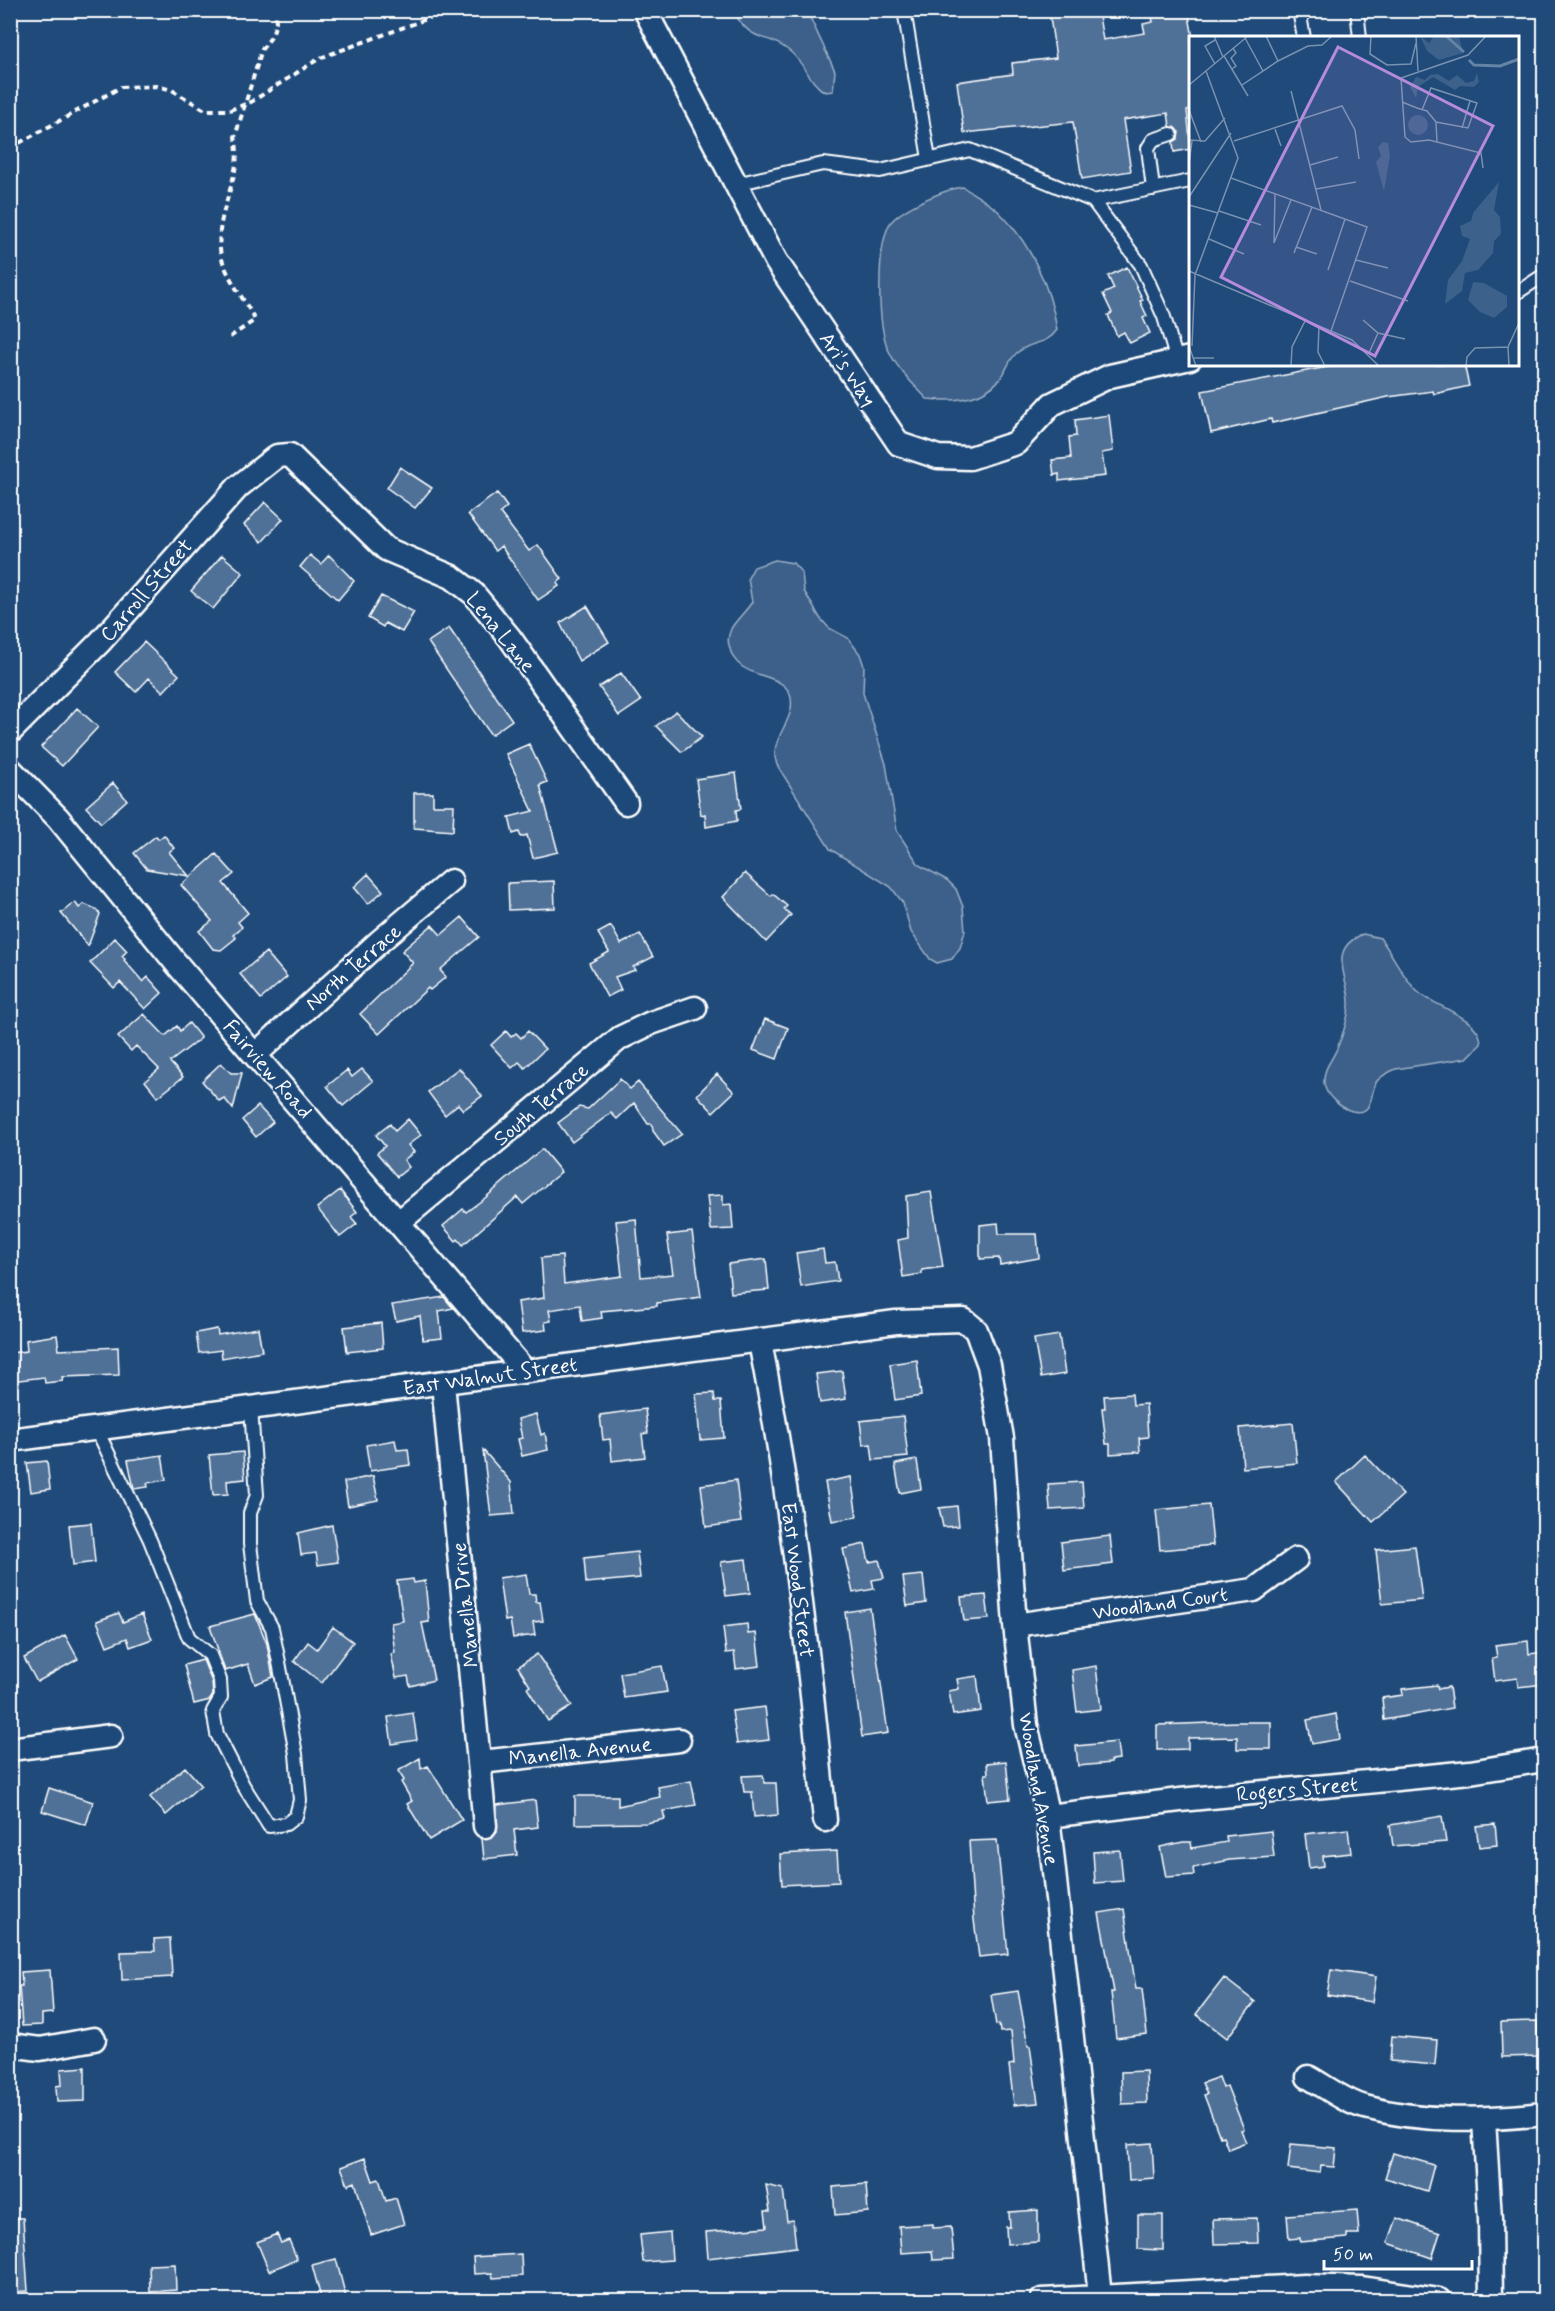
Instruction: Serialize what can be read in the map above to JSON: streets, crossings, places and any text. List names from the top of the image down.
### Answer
{
  "streets": {
    "street": [
      "Ari's Way",
      "Carroll Street",
      "Lena Lane",
      "North Terrace",
      "Fairview Road",
      "South Terrace",
      "East Walnut Street",
      "East Wood Street",
      "Woodland Court",
      "Manella Drive",
      "Manella Avenue",
      "Woodland Avenue",
      "Rogers Street"
    ]
  },
  "crossings": [
    ["Carroll Street", "Lena Lane"],
    ["North Terrace", "Fairview Road"],
    ["Fairview Road", "South Terrace"],
    ["Fairview Road", "East Walnut Street"],
    ["East Walnut Street", "East Wood Street"],
    ["East Walnut Street", "Manella Drive"],
    ["East Walnut Street", "Woodland Avenue"],
    ["Woodland Court", "Woodland Avenue"],
    ["Manella Drive", "Manella Avenue"],
    ["Woodland Avenue", "Rogers Street"]
  ],
  "scale_bar": "50 m"
}
